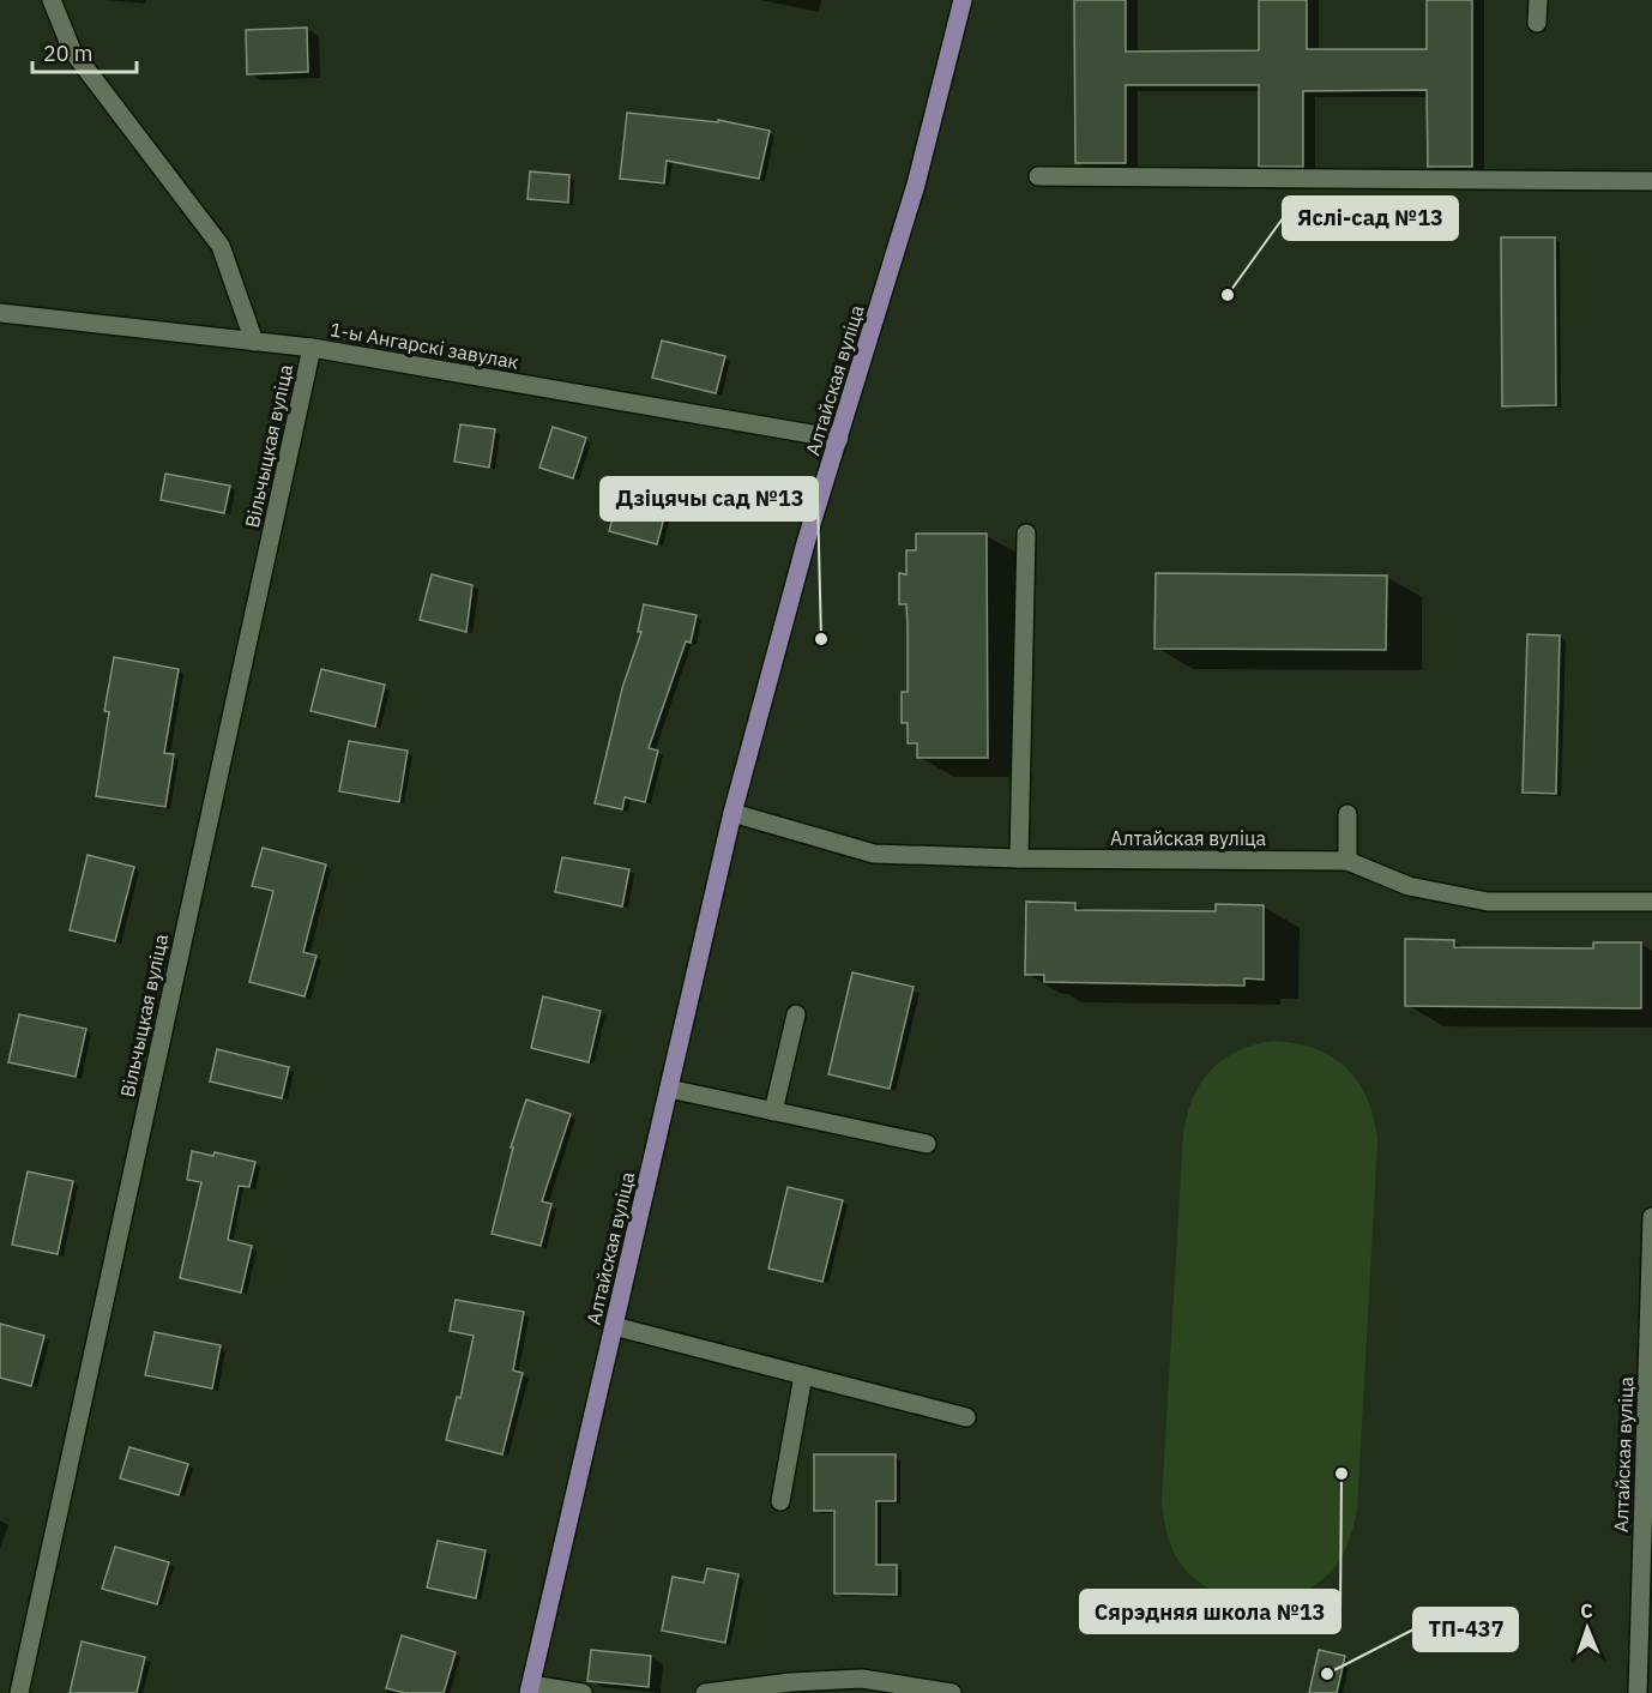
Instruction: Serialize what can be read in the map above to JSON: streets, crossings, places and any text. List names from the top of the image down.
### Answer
{
  "streets": {
    "main road": ["Алтайская вуліца"],
    "street": ["1-ы Ангарскі завулак", "Вільчыцкая вуліца"]
  },
  "crossings": [
    ["1-ы Ангарскі завулак", "Алтайская вуліца"],
    ["1-ы Ангарскі завулак", "Вільчыцкая вуліца"]
  ],
  "places": [
    "Яслі-сад №13",
    "Дзіцячы сад №13",
    "Сярэдняя школа №13",
    "ТП-437"
  ],
  "scale_bar": "20 m",
  "north": "top"
}
